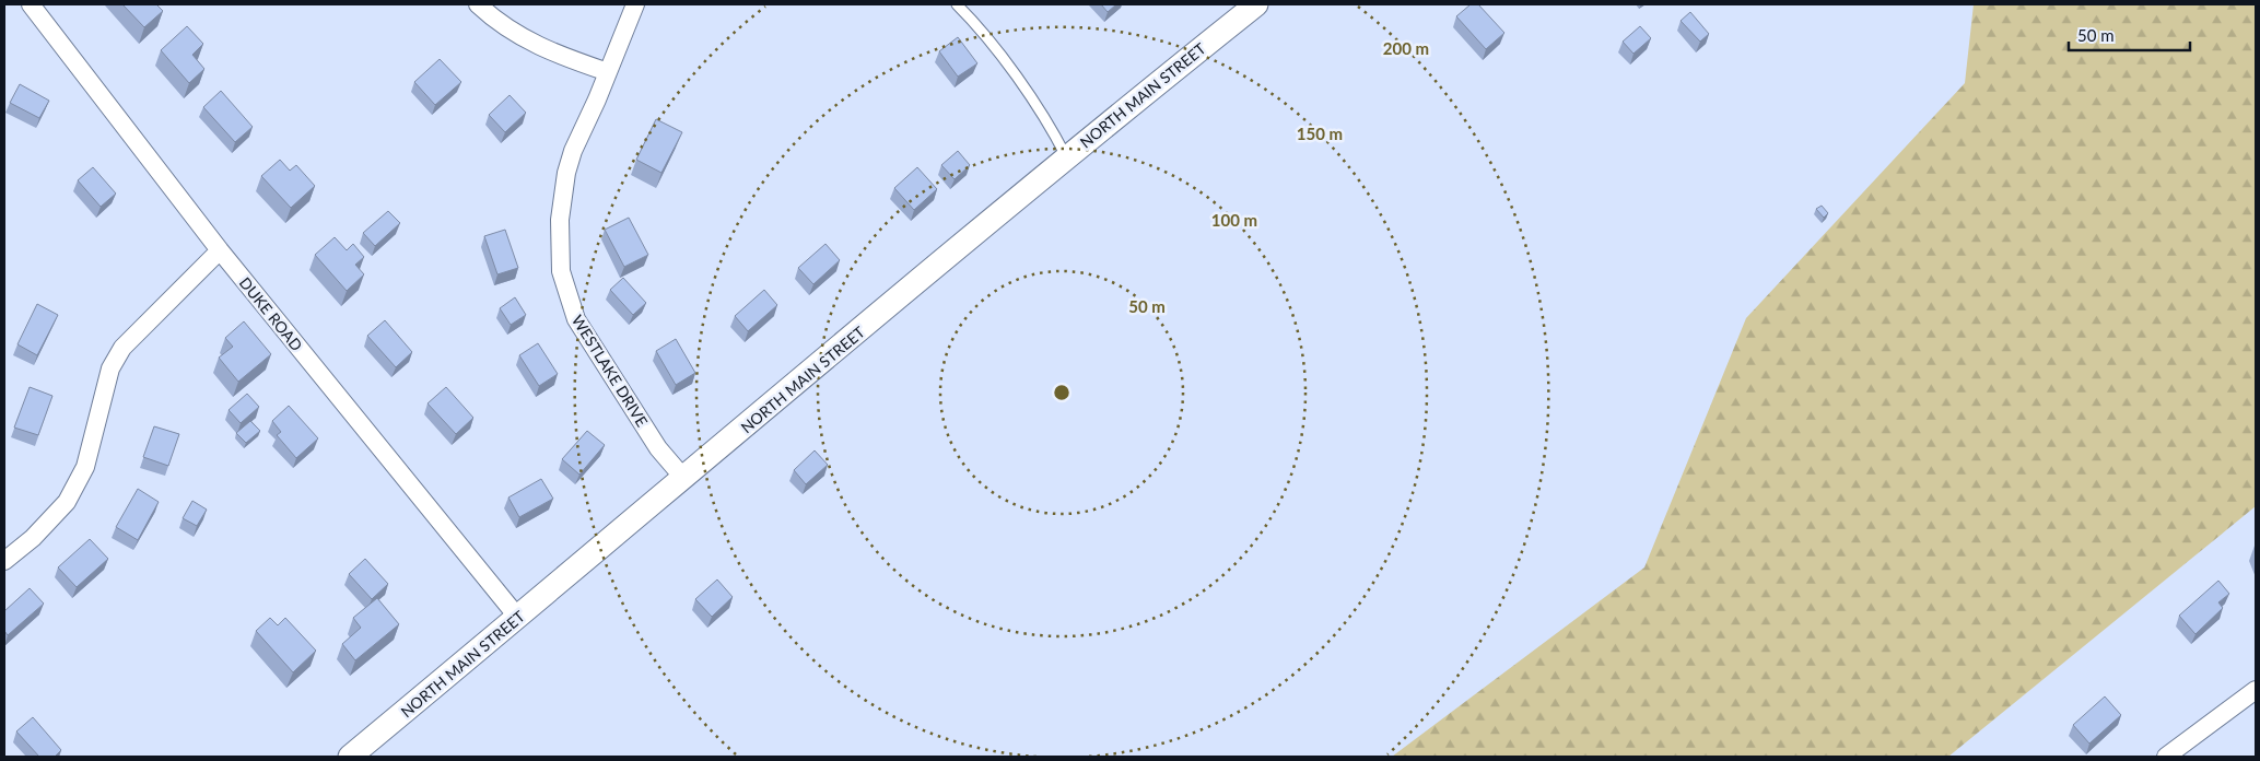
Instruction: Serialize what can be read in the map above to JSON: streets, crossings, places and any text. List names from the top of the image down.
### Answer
{
  "streets": {
    "street": ["NORTH MAIN STREET", "DUKE ROAD", "WESTLAKE DRIVE"]
  },
  "crossings": [
    ["NORTH MAIN STREET", "DUKE ROAD"],
    ["NORTH MAIN STREET", "WESTLAKE DRIVE"]
  ],
  "scale_bar": "50 m",
  "rings": [
    "200 m",
    "150 m",
    "100 m",
    "50 m"
  ]
}
